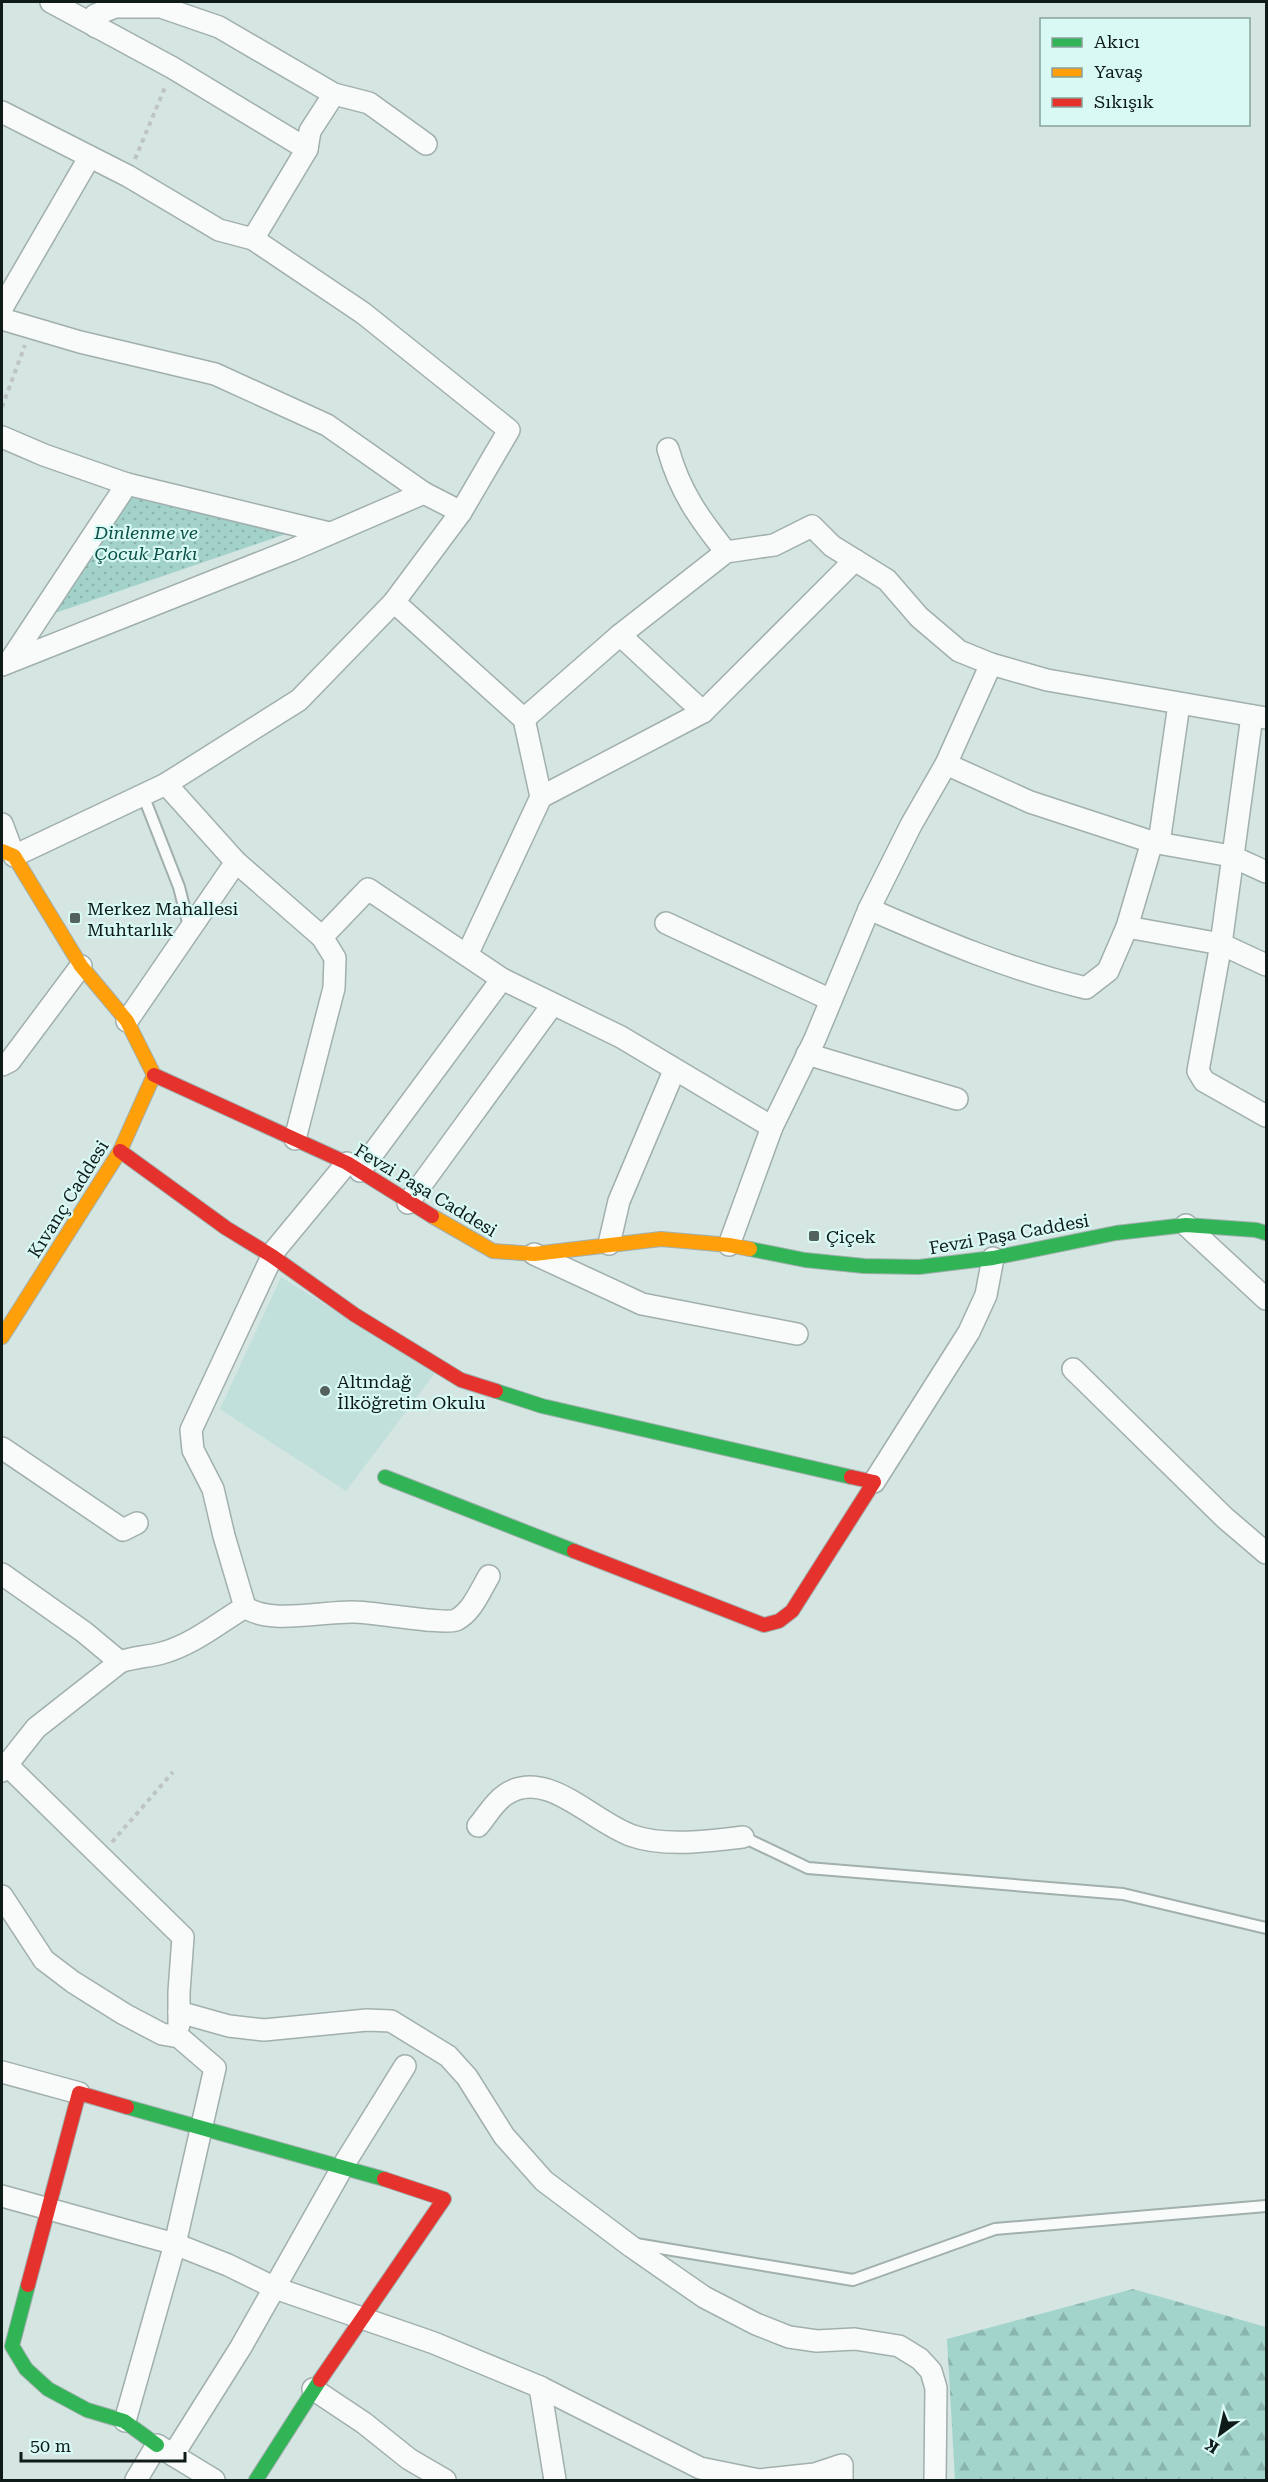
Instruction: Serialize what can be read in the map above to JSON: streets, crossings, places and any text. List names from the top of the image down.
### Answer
{
  "streets": {
    "street": ["Fevzi Paşa Caddesi", "Kıvanç Caddesi"]
  },
  "crossings": [
    ["Fevzi Paşa Caddesi", "Kıvanç Caddesi"]
  ],
  "parks": ["Dinlenme ve Çocuk Parkı"],
  "places": {
    "transit": ["Merkez Mahallesi Muhtarlık", "Çiçek"],
    "other": ["Altındağ İlköğretim Okulu"]
  },
  "legend": ["Akıcı", "Yavaş", "Sıkışık"],
  "scale_bar": "50 m",
  "north": "bottom left"
}
